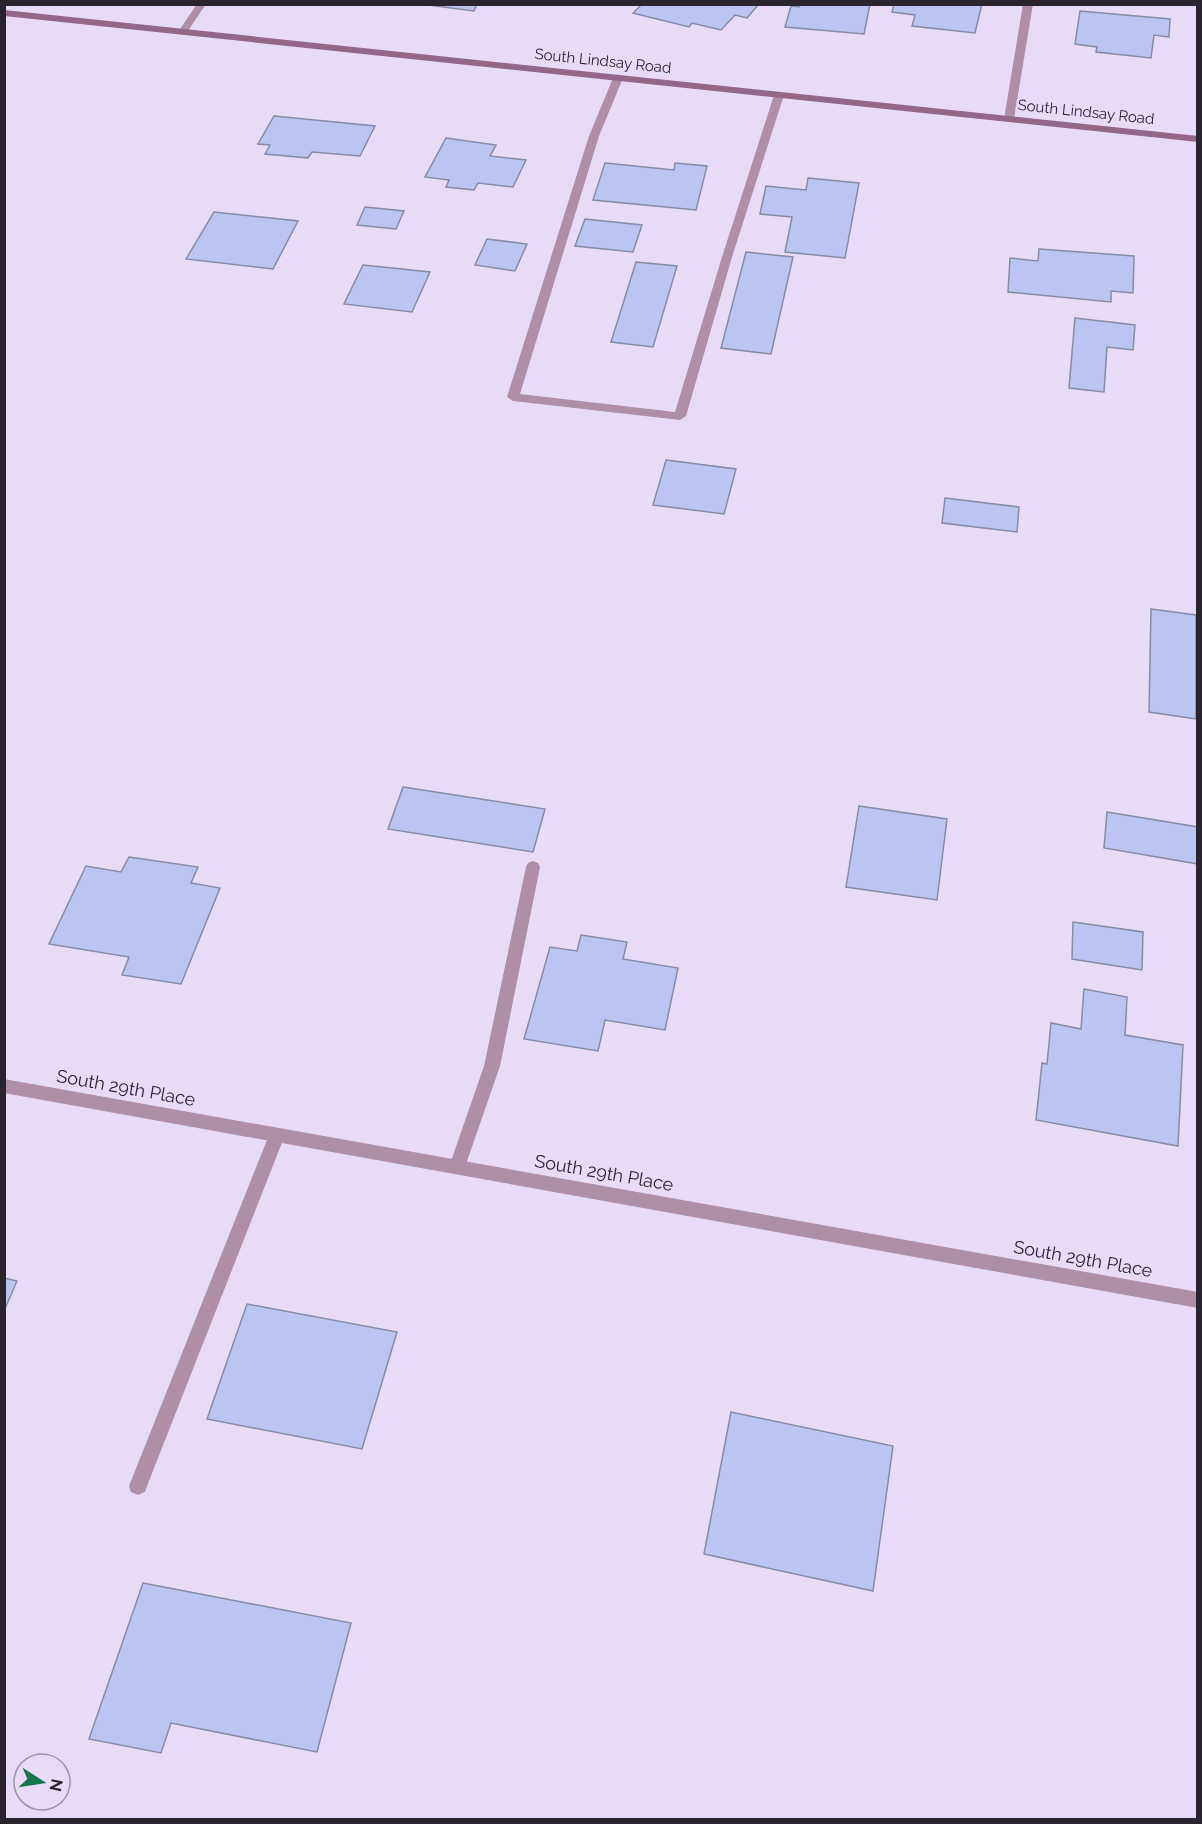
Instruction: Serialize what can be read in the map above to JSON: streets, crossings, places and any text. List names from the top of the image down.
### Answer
{
  "streets": {
    "main road": ["South Lindsay Road"],
    "street": ["South 29th Place"]
  },
  "north": "right"
}
